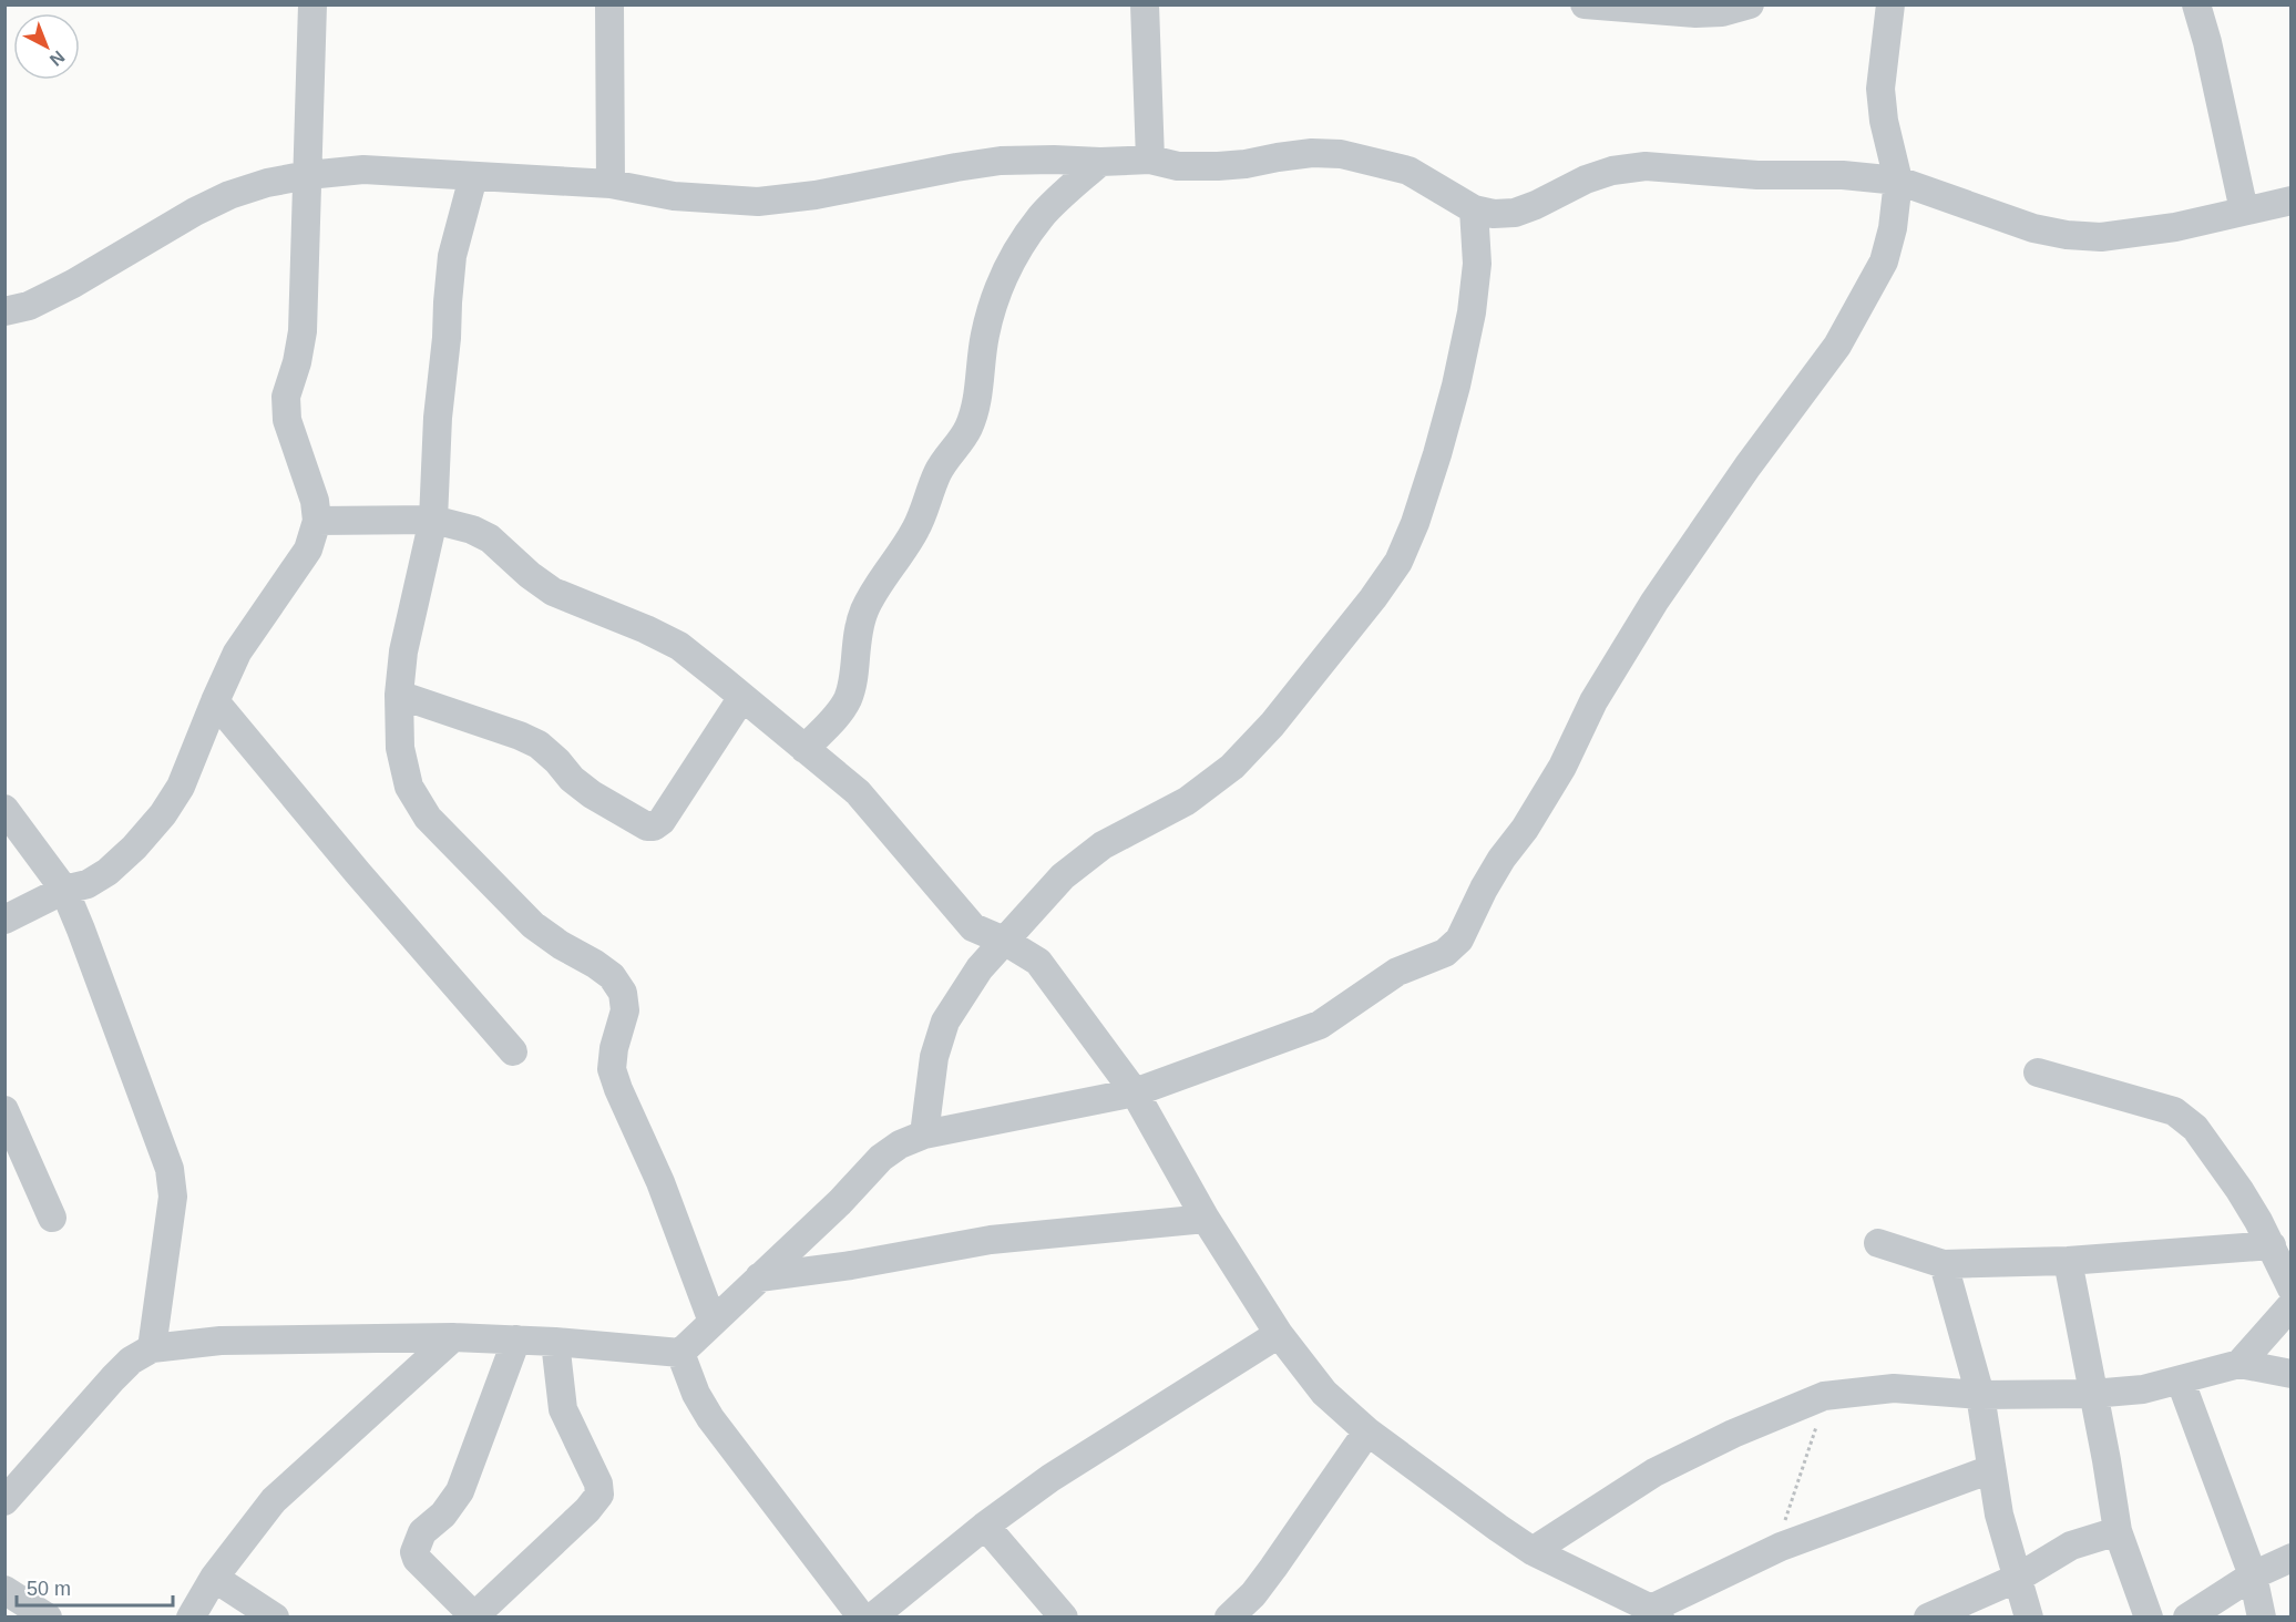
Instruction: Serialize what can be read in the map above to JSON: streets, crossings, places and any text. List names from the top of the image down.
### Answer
{
  "scale_bar": "50 m",
  "north": "bottom right"
}
